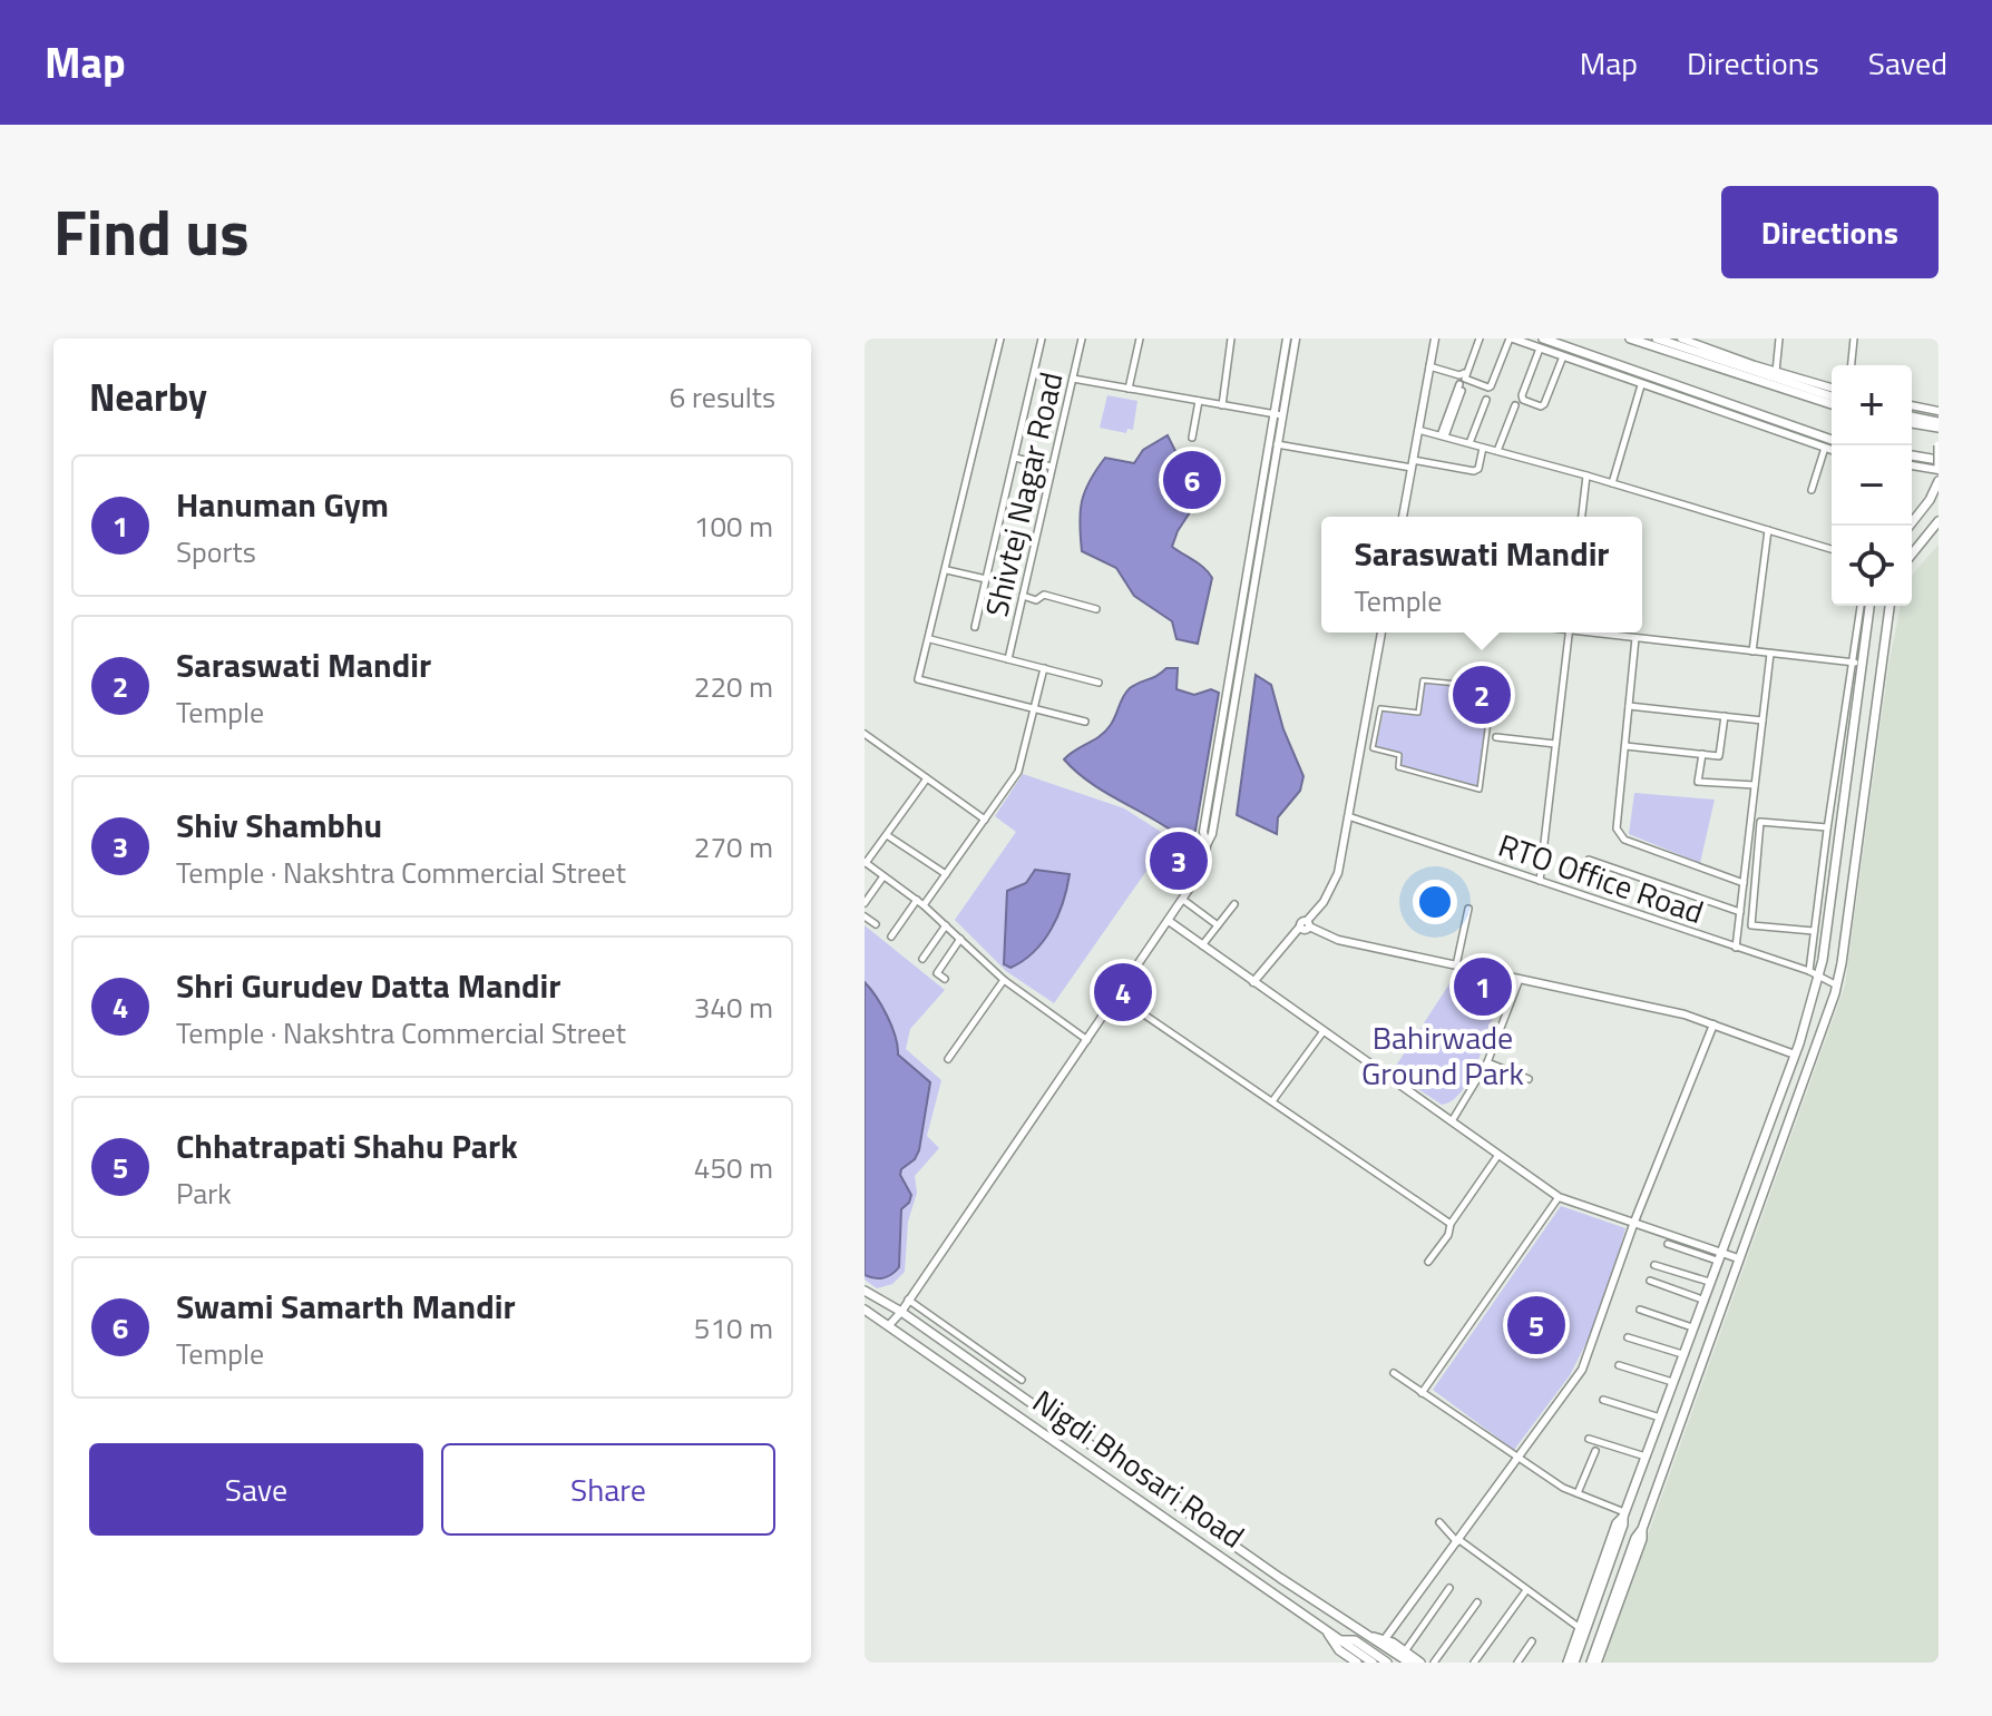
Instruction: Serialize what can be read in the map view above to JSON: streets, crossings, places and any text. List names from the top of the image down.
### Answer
{
  "streets": {
    "main road": ["Nigdi Bhosari Road"],
    "street": ["Shivtej Nagar Road", "RTO Office Road"]
  },
  "parks": ["Bahirwade Ground Park"],
  "page": {
    "header": "Map",
    "nav": ["Map", "Directions", "Saved"],
    "title": "Find us",
    "buttons": [
      "Directions",
      ["Save", "Share"]
    ],
    "heading": ["Nearby", "6 results"],
    "map_buttons": ["+", "−"],
    "pins": [
      "6",
      "2",
      "3",
      "1",
      "4",
      "5"
    ],
    "list": [
      {
        "mark": "1",
        "name": "Hanuman Gym",
        "note": "Sports",
        "value": "100 m"
      },
      {
        "mark": "2",
        "name": "Saraswati Mandir",
        "note": "Temple",
        "value": "220 m"
      },
      {
        "mark": "3",
        "name": "Shiv Shambhu",
        "note": "Temple · Nakshtra Commercial Street",
        "value": "270 m"
      },
      {
        "mark": "4",
        "name": "Shri Gurudev Datta Mandir",
        "note": "Temple · Nakshtra Commercial Street",
        "value": "340 m"
      },
      {
        "mark": "5",
        "name": "Chhatrapati Shahu Park",
        "note": "Park",
        "value": "450 m"
      },
      {
        "mark": "6",
        "name": "Swami Samarth Mandir",
        "note": "Temple",
        "value": "510 m"
      }
    ],
    "popup": ["Saraswati Mandir", "Temple"]
  }
}
